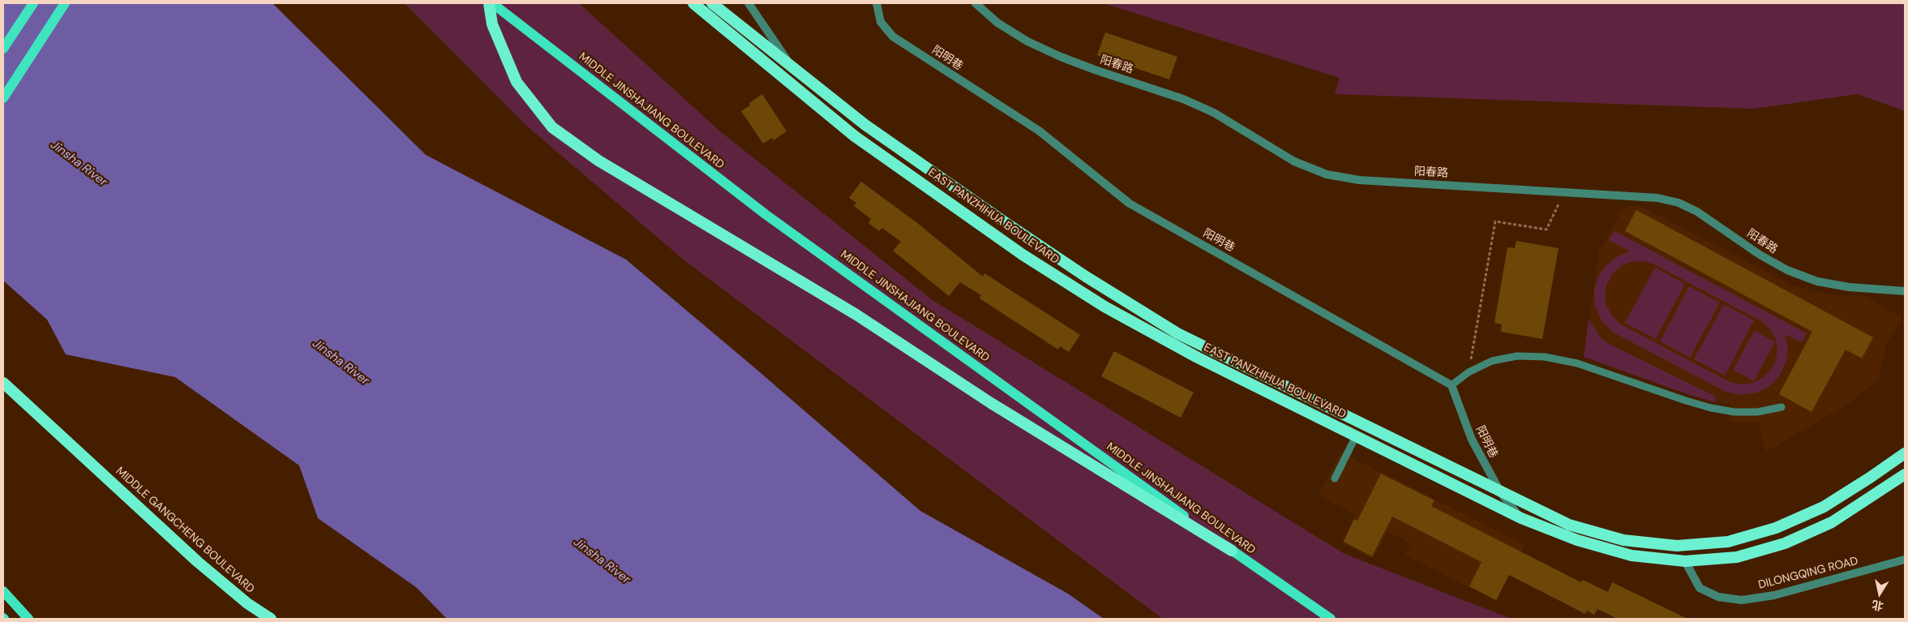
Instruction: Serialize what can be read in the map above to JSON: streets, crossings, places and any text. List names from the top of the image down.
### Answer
{
  "streets": {
    "highway": ["EAST PANZHIHUA BOULEVARD", "MIDDLE GANGCHENG BOULEVARD"],
    "main road": ["MIDDLE JINSHAJIANG BOULEVARD"],
    "street": ["阳明巷", "阳春路", "DILONGQING ROAD"]
  },
  "crossings": [
    ["阳明巷", "EAST PANZHIHUA BOULEVARD"],
    ["EAST PANZHIHUA BOULEVARD", "DILONGQING ROAD"]
  ],
  "water": ["Jinsha River"],
  "north": "bottom"
}
